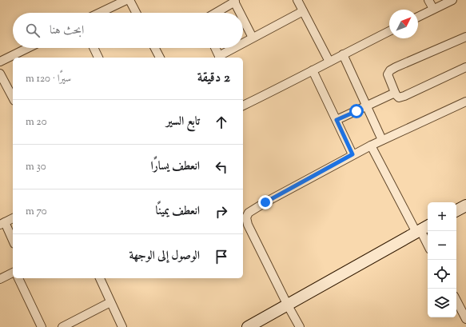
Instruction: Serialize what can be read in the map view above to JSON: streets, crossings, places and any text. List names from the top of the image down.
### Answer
{
  "north": "top right",
  "page": {
    "search": "ابحث هنا",
    "heading": ["2 دقيقة", "سيرًا · 120 m"],
    "list": [
      ["تابع السير", "20 m"],
      ["انعطف يسارًا", "30 m"],
      ["انعطف يمينًا", "70 m"],
      "الوصول إلى الوجهة"
    ],
    "map_buttons": ["+", "−"]
  }
}
